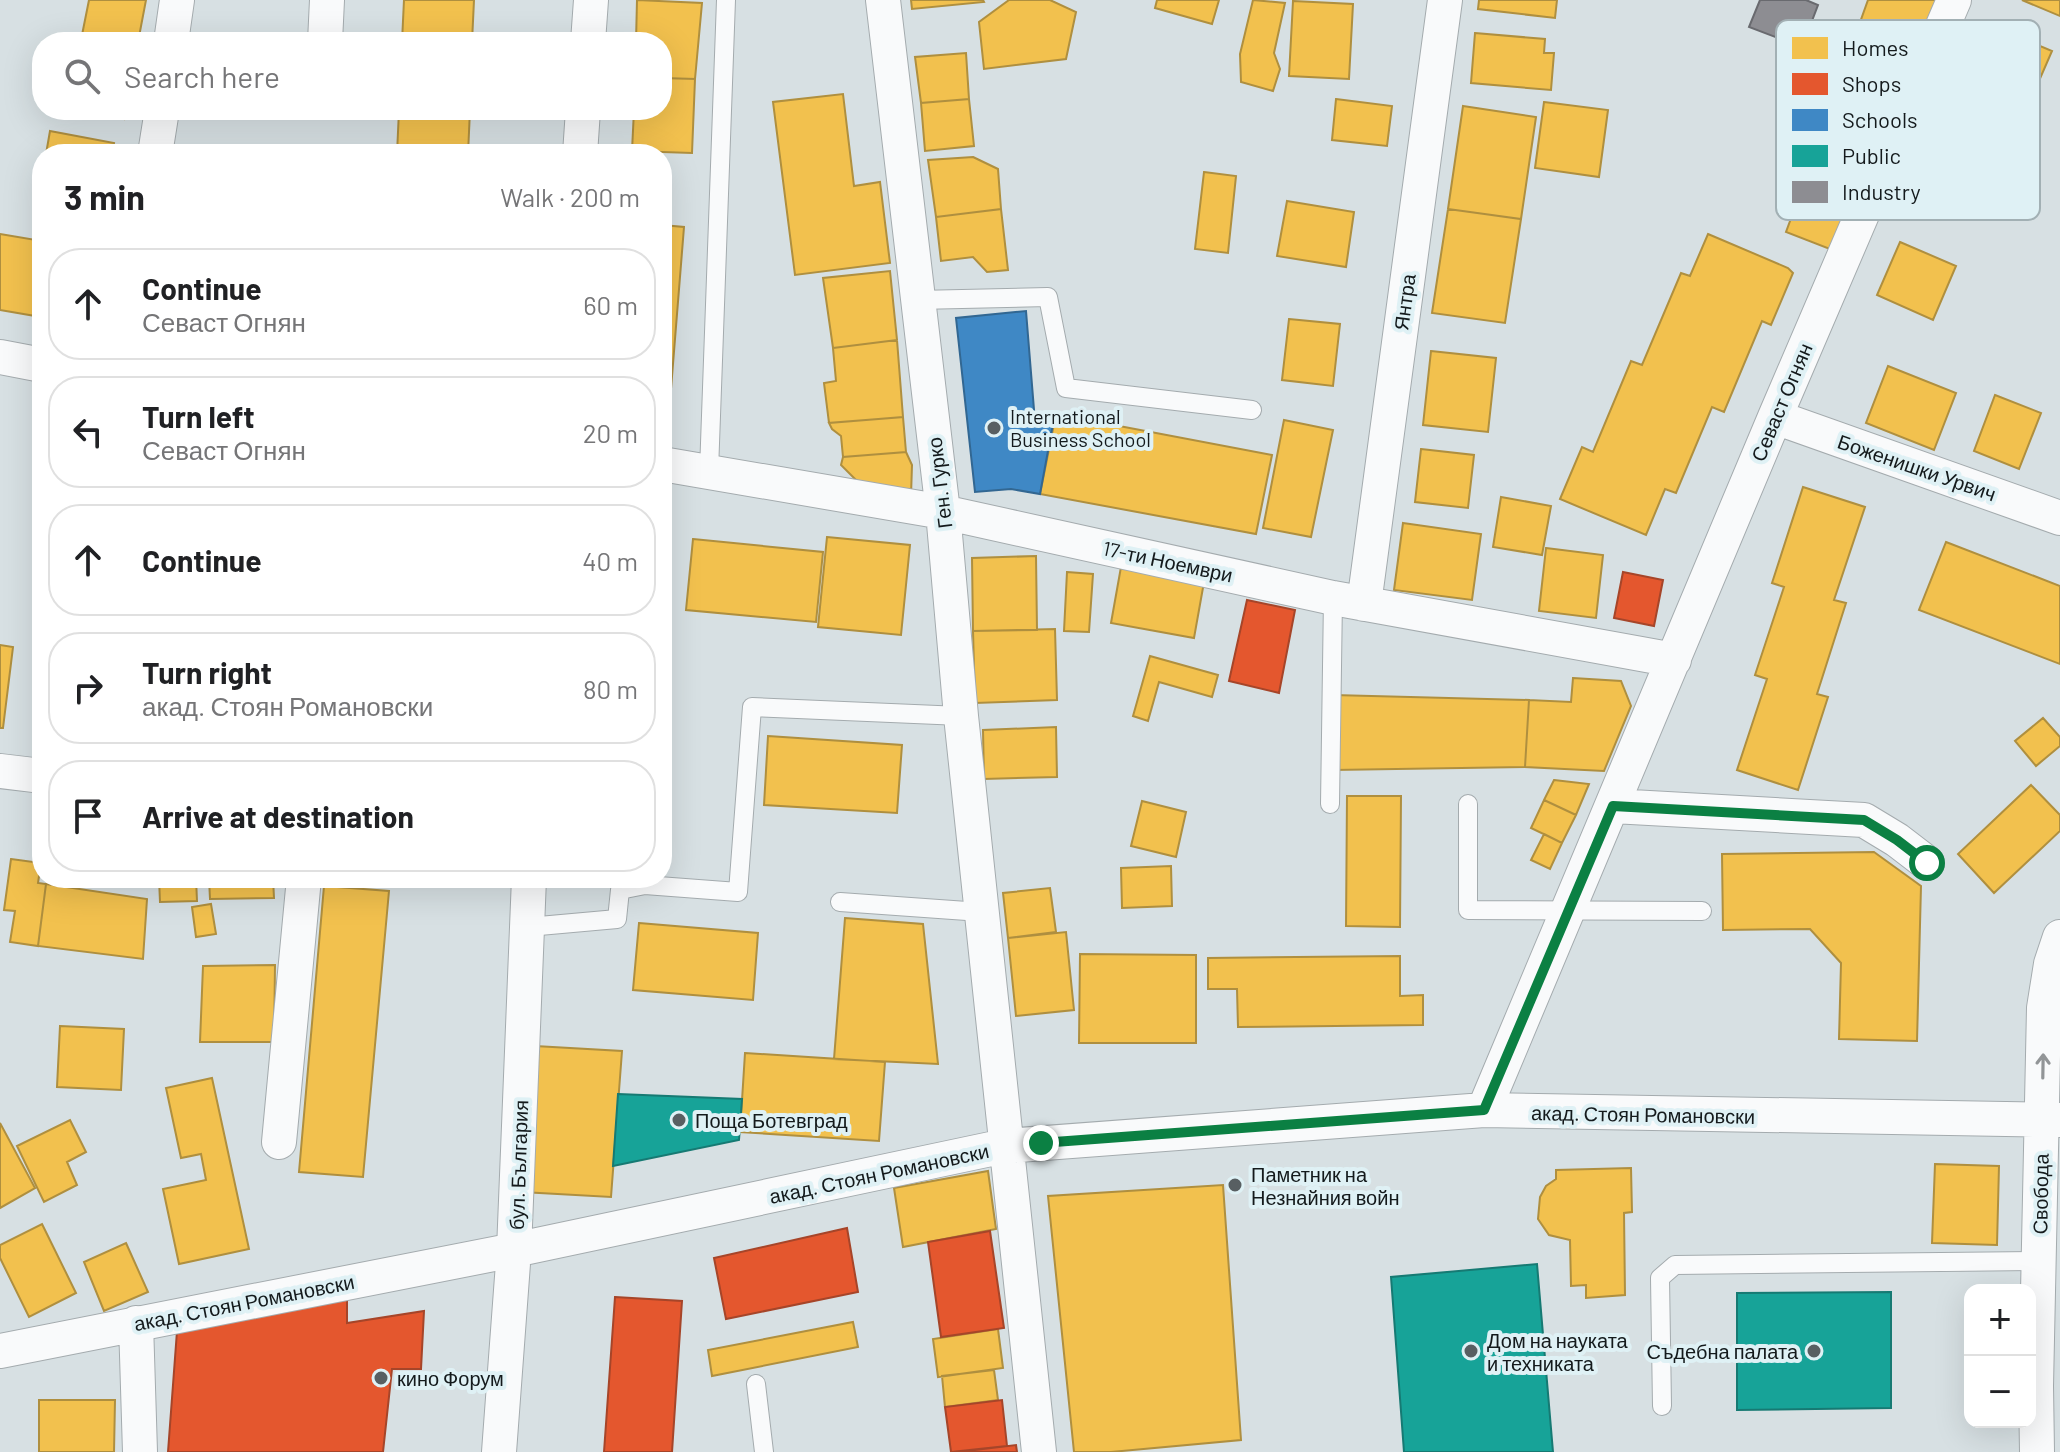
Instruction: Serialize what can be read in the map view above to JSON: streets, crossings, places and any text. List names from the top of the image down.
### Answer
{
  "streets": {
    "street": [
      "Янтра",
      "Севаст Огнян",
      "Боженишки Урвич",
      "Ген. Гурко",
      "17-ти Ноември",
      "акад. Стоян Романовски",
      "бул. България",
      "Свобода"
    ]
  },
  "crossings": [
    ["Янтра", "17-ти Ноември"],
    ["Севаст Огнян", "Боженишки Урвич"],
    ["Севаст Огнян", "17-ти Ноември"],
    ["Севаст Огнян", "акад. Стоян Романовски"],
    ["Ген. Гурко", "17-ти Ноември"],
    ["Ген. Гурко", "акад. Стоян Романовски"],
    ["акад. Стоян Романовски", "бул. България"],
    ["акад. Стоян Романовски", "Свобода"]
  ],
  "one_way": ["Свобода"],
  "places": [
    "International Business School",
    "Поща Ботевград",
    "Паметник на Незнайния войн",
    "Дом на науката и техниката",
    "Съдебна палата",
    "кино Форум"
  ],
  "legend": [
    "Homes",
    "Shops",
    "Schools",
    "Public",
    "Industry"
  ],
  "page": {
    "search": "Search here",
    "heading": ["3 min", "Walk · 200 m"],
    "list": [
      ["Continue", "Севаст Огнян", "60 m"],
      ["Turn left", "Севаст Огнян", "20 m"],
      ["Continue", "40 m"],
      ["Turn right", "акад. Стоян Романовски", "80 m"],
      "Arrive at destination"
    ],
    "map_buttons": ["+", "−"]
  }
}
